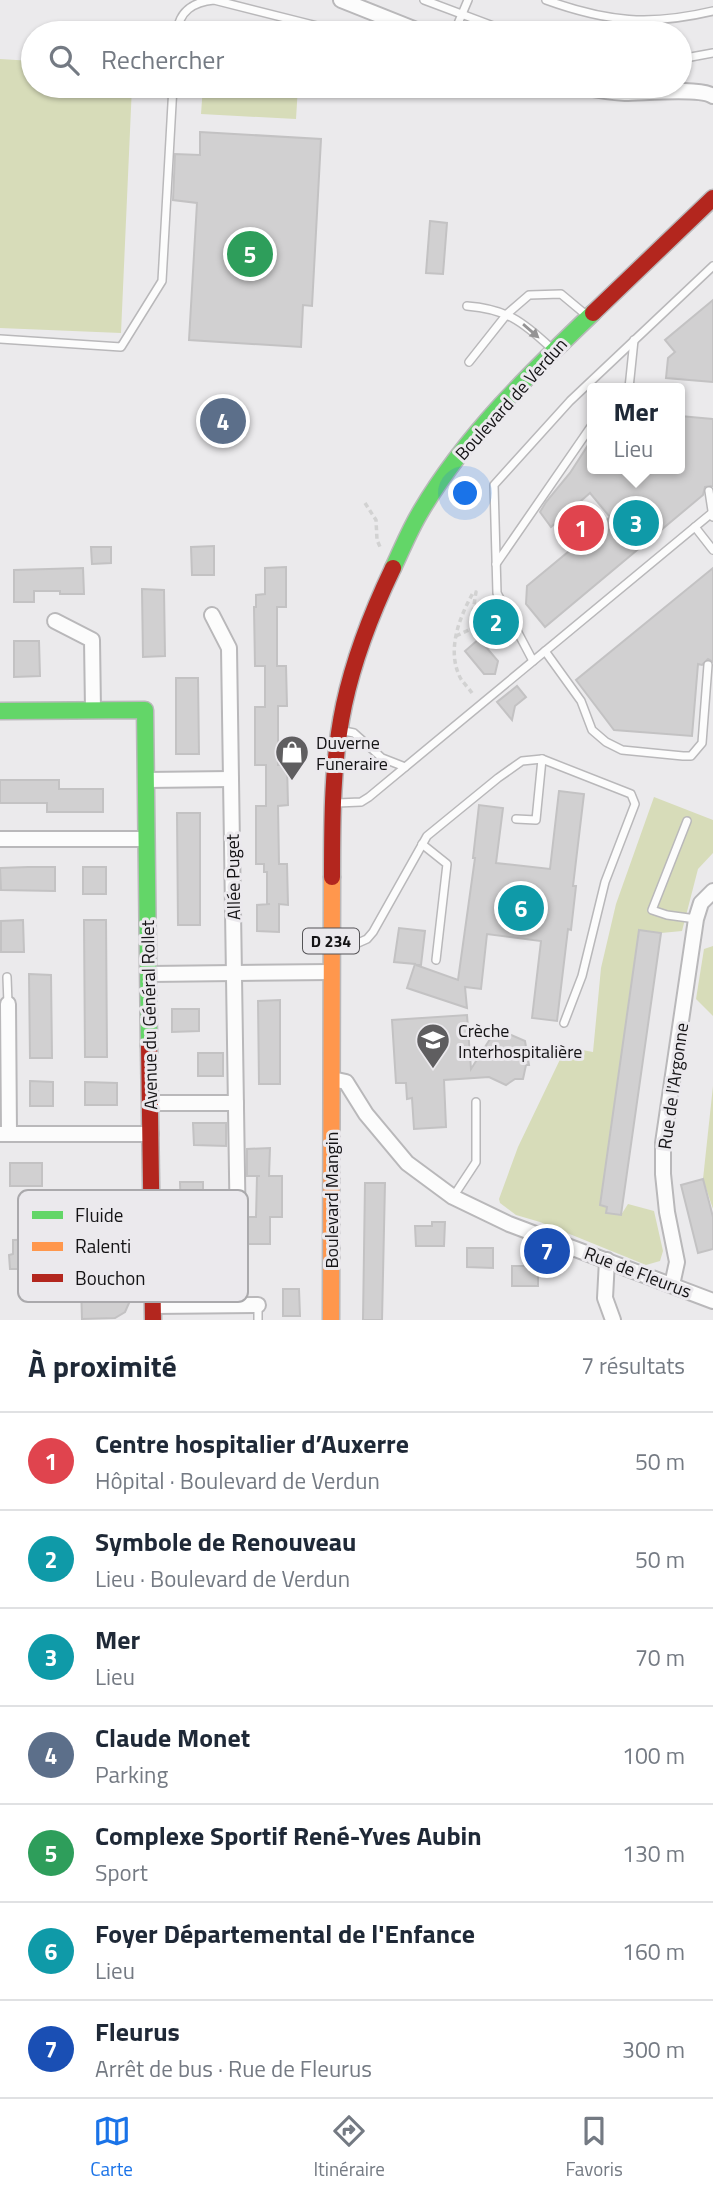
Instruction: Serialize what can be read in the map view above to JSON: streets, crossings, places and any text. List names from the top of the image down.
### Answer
{
  "streets": {
    "main road": [
      "Boulevard de Verdun",
      "D 234",
      "Avenue du Général Rollet",
      "Boulevard Mangin"
    ],
    "street": ["Allée Puget", "Rue de l'Argonne", "Rue de Fleurus"]
  },
  "crossings": [
    ["Boulevard de Verdun", "D 234"],
    ["D 234", "Boulevard Mangin"],
    ["D 234", "Rue de Fleurus"],
    ["Rue de l'Argonne", "Rue de Fleurus"],
    ["Boulevard Mangin", "Rue de Fleurus"]
  ],
  "places": {
    "shop": ["Duverne Funeraire"],
    "school or university": ["Crèche Interhospitalière"]
  },
  "legend": ["Fluide", "Ralenti", "Bouchon"],
  "page": {
    "search": "Rechercher",
    "pins": [
      "5",
      "4",
      "3",
      "1",
      "2",
      "6",
      "7"
    ],
    "popup": ["Mer", "Lieu"],
    "heading": ["À proximité", "7 résultats"],
    "list": [
      {
        "mark": "1",
        "name": "Centre hospitalier d’Auxerre",
        "note": "Hôpital · Boulevard de Verdun",
        "value": "50 m"
      },
      {
        "mark": "2",
        "name": "Symbole de Renouveau",
        "note": "Lieu · Boulevard de Verdun",
        "value": "50 m"
      },
      {
        "mark": "3",
        "name": "Mer",
        "note": "Lieu",
        "value": "70 m"
      },
      {
        "mark": "4",
        "name": "Claude Monet",
        "note": "Parking",
        "value": "100 m"
      },
      {
        "mark": "5",
        "name": "Complexe Sportif René-Yves Aubin",
        "note": "Sport",
        "value": "130 m"
      },
      {
        "mark": "6",
        "name": "Foyer Départemental de l'Enfance",
        "note": "Lieu",
        "value": "160 m"
      },
      {
        "mark": "7",
        "name": "Fleurus",
        "note": "Arrêt de bus · Rue de Fleurus",
        "value": "300 m"
      }
    ],
    "nav": ["Carte", "Itinéraire", "Favoris"]
  }
}
